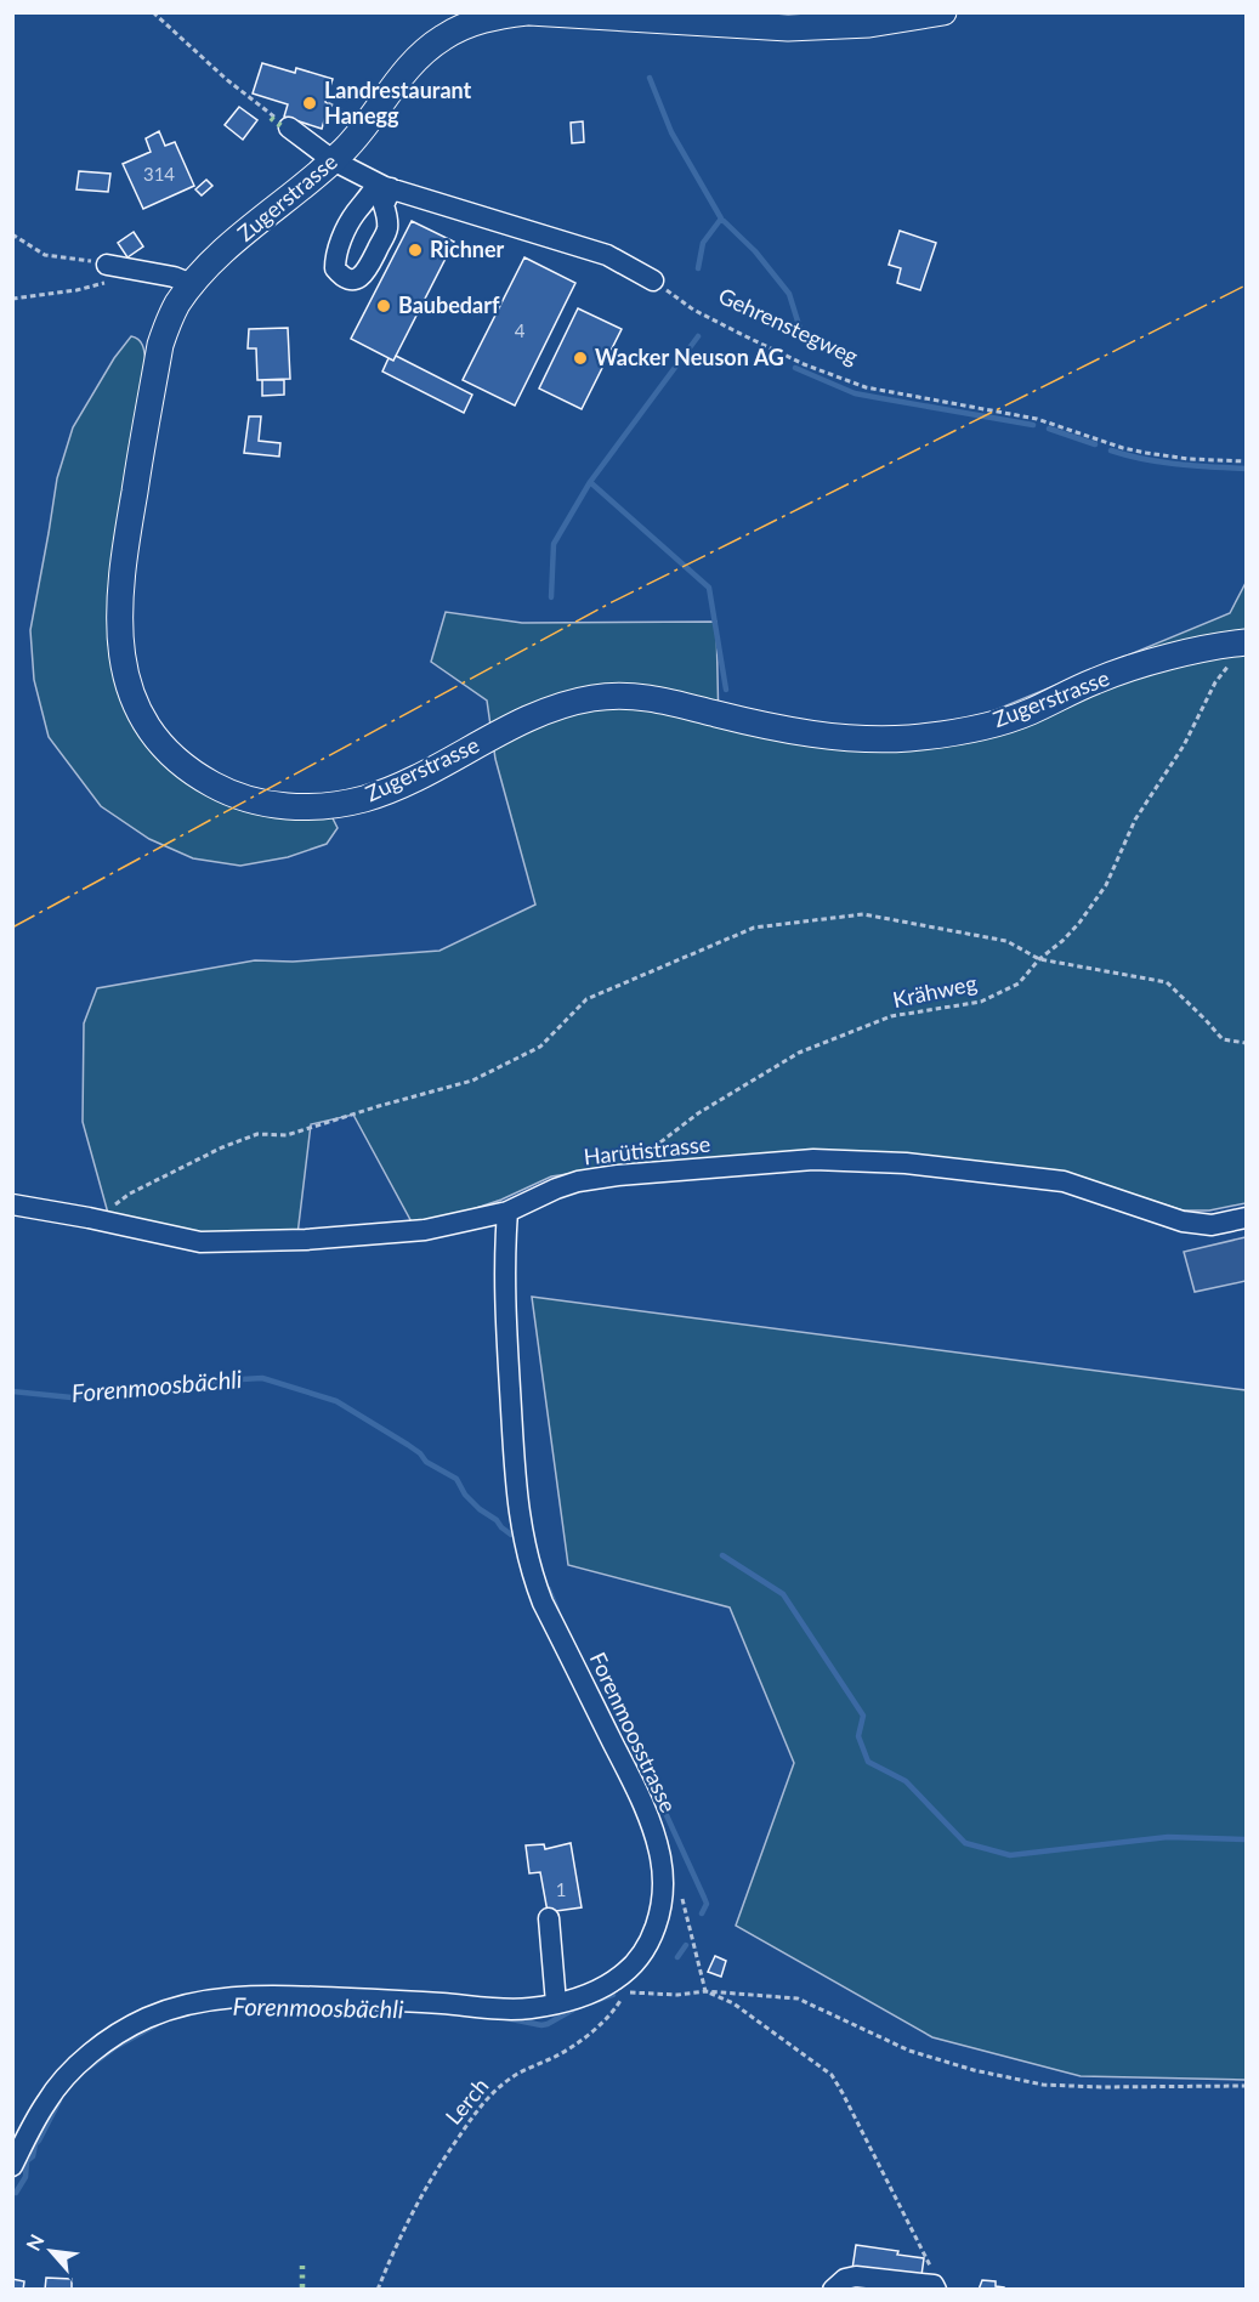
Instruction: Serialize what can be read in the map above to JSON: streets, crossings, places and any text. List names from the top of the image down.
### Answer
{
  "streets": {
    "main road": ["Zugerstrasse"],
    "street": ["Harütistrasse", "Forenmoosstrasse"],
    "path": ["Gehrenstegweg", "Krähweg", "Lerch"]
  },
  "crossings": [
    ["Krähweg", "Harütistrasse"],
    ["Harütistrasse", "Forenmoosstrasse"]
  ],
  "water": ["Forenmoosbächli"],
  "places": [
    "Landrestaurant Hanegg",
    "Richner",
    "Baubedarf",
    "Wacker Neuson AG"
  ],
  "house_numbers": ["314", "4", "1"],
  "north": "top left"
}
